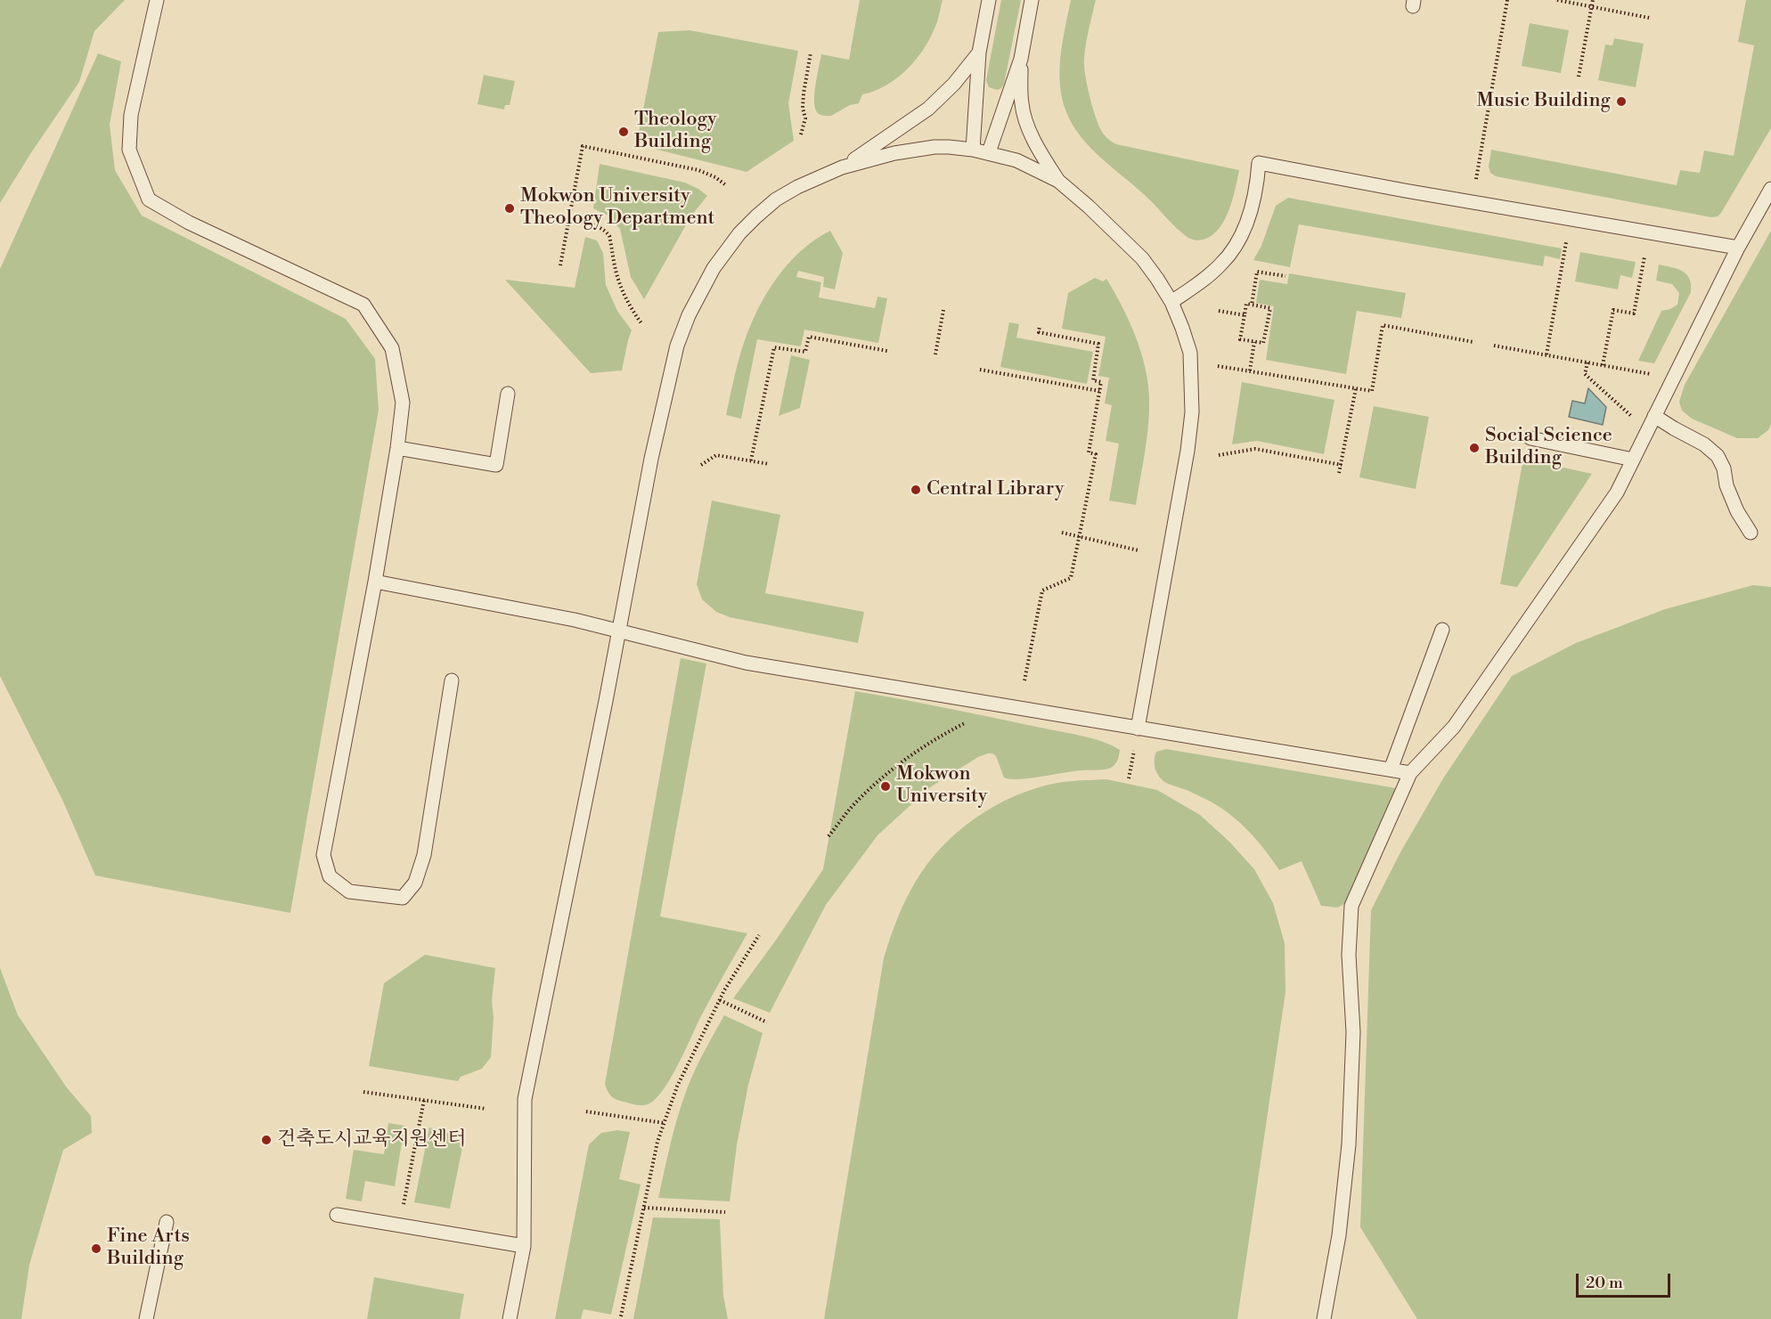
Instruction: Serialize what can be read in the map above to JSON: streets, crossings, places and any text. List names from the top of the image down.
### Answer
{
  "places": [
    "Music Building",
    "Theology Building",
    "Mokwon University Theology Department",
    "Social Science Building",
    "Central Library",
    "Mokwon University",
    "건축도시교육지원센터",
    "Fine Arts Building"
  ],
  "scale_bar": "20 m"
}
